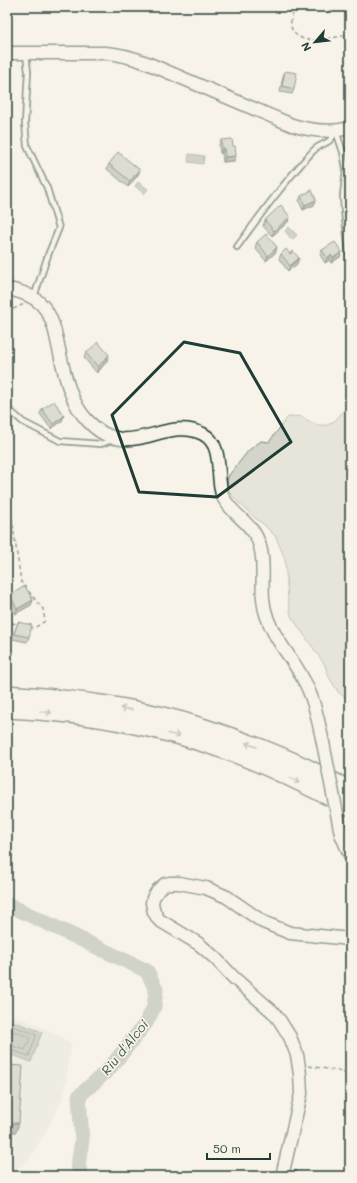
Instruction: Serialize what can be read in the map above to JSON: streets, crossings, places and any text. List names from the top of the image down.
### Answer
{
  "water": ["Riu d'Alcoi"],
  "scale_bar": "50 m",
  "north": "bottom left"
}
